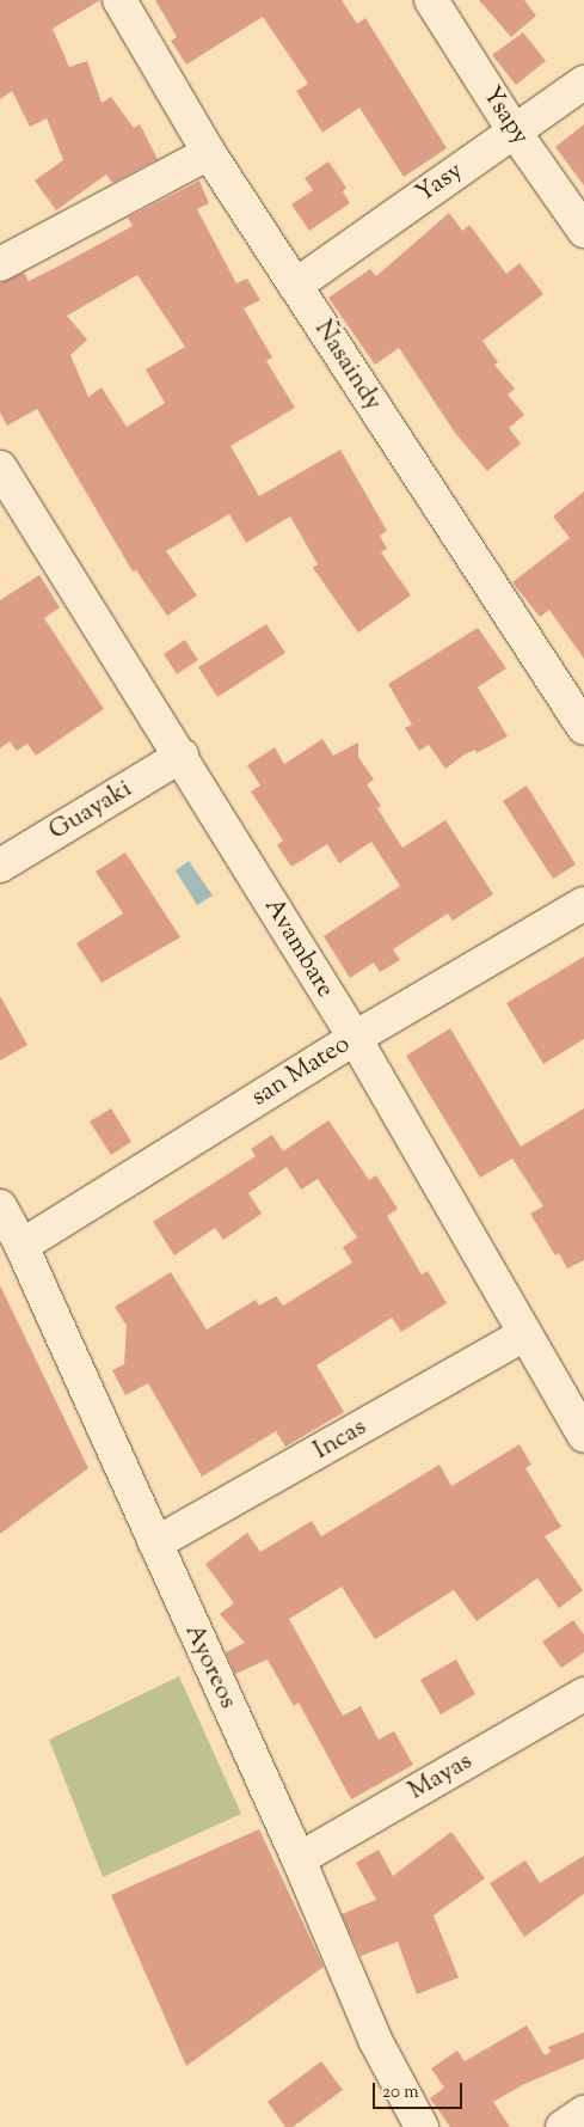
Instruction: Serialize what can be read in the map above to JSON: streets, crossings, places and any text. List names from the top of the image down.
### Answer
{
  "streets": {
    "street": [
      "Ysapy",
      "Yasy",
      "Ñasaindy",
      "Guayaki",
      "Avambare",
      "san Mateo",
      "Incas",
      "Ayoreos",
      "Mayas"
    ]
  },
  "crossings": [
    ["Ysapy", "Yasy"],
    ["Yasy", "Ñasaindy"],
    ["Guayaki", "Avambare"],
    ["Avambare", "san Mateo"],
    ["Avambare", "Incas"],
    ["san Mateo", "Ayoreos"],
    ["Incas", "Ayoreos"],
    ["Ayoreos", "Mayas"]
  ],
  "scale_bar": "20 m"
}
